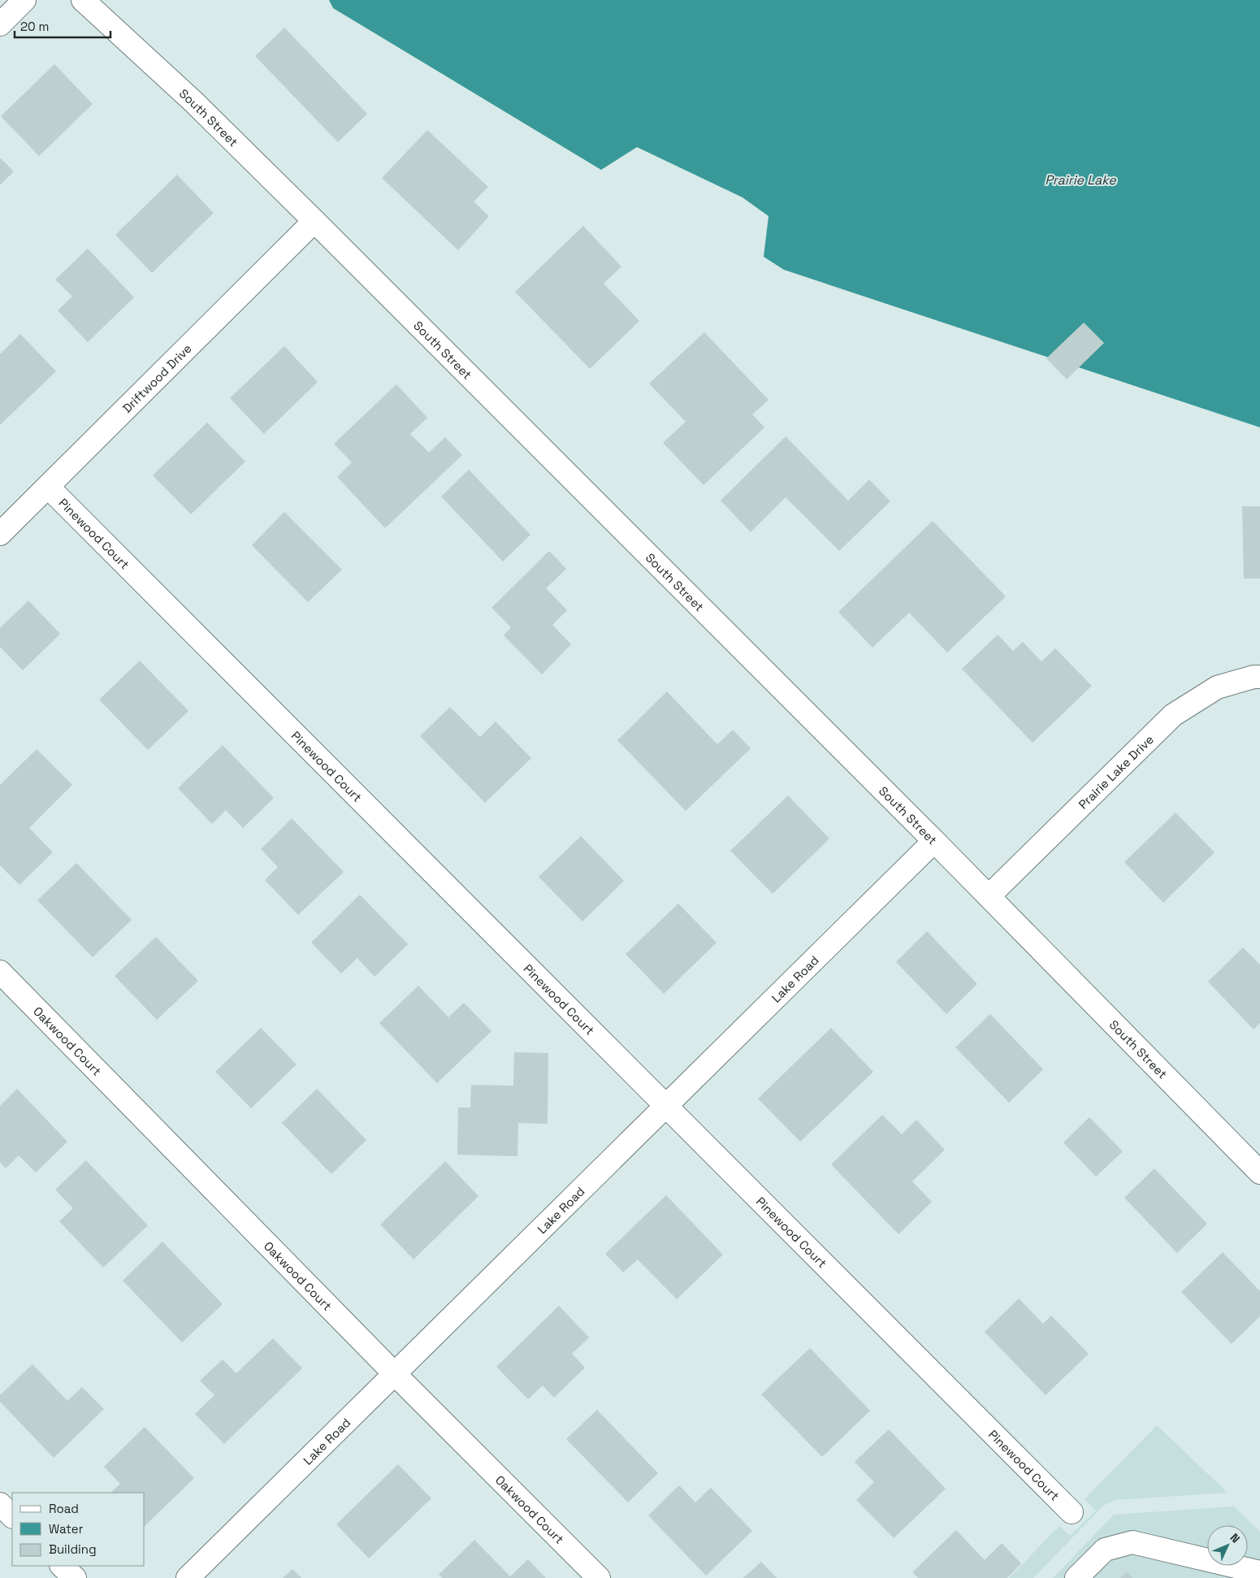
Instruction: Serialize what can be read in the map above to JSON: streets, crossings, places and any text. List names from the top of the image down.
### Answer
{
  "streets": {
    "street": [
      "South Street",
      "Driftwood Drive",
      "Pinewood Court",
      "Prairie Lake Drive",
      "Lake Road",
      "Oakwood Court"
    ]
  },
  "crossings": [
    ["South Street", "Driftwood Drive"],
    ["South Street", "Prairie Lake Drive"],
    ["South Street", "Lake Road"],
    ["Driftwood Drive", "Pinewood Court"],
    ["Pinewood Court", "Lake Road"],
    ["Lake Road", "Oakwood Court"]
  ],
  "water": ["Prairie Lake"],
  "legend": ["Road", "Water", "Building"],
  "scale_bar": "20 m",
  "north": "top right"
}
